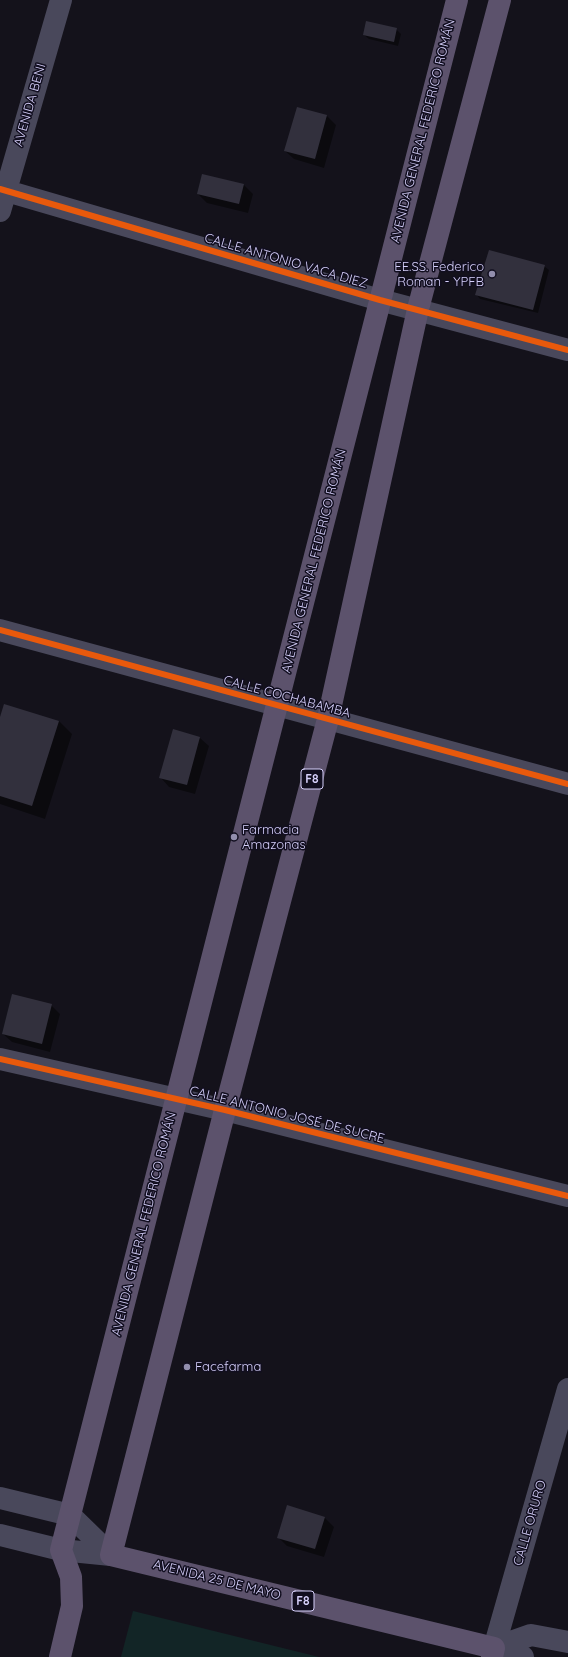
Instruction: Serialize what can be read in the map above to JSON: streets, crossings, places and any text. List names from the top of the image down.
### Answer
{
  "streets": {
    "main road": ["AVENIDA GENERAL FEDERICO ROMÁN", "F8", "AVENIDA 25 DE MAYO"],
    "street": [
      "AVENIDA BENI",
      "CALLE ANTONIO VACA DIEZ",
      "CALLE COCHABAMBA",
      "CALLE ANTONIO JOSÉ DE SUCRE",
      "CALLE ORURO"
    ]
  },
  "crossings": [
    ["AVENIDA BENI", "CALLE ANTONIO VACA DIEZ"],
    ["AVENIDA GENERAL FEDERICO ROMÁN", "CALLE ANTONIO VACA DIEZ"],
    ["AVENIDA GENERAL FEDERICO ROMÁN", "CALLE COCHABAMBA"],
    ["AVENIDA GENERAL FEDERICO ROMÁN", "CALLE ANTONIO JOSÉ DE SUCRE"],
    ["CALLE ANTONIO VACA DIEZ", "F8"],
    ["CALLE COCHABAMBA", "F8"],
    ["F8", "CALLE ANTONIO JOSÉ DE SUCRE"],
    ["F8", "AVENIDA 25 DE MAYO"],
    ["CALLE ORURO", "AVENIDA 25 DE MAYO"]
  ],
  "places": ["EE.SS. Federico Roman - YPFB", "Farmacia Amazonas", "Facefarma"]
}
